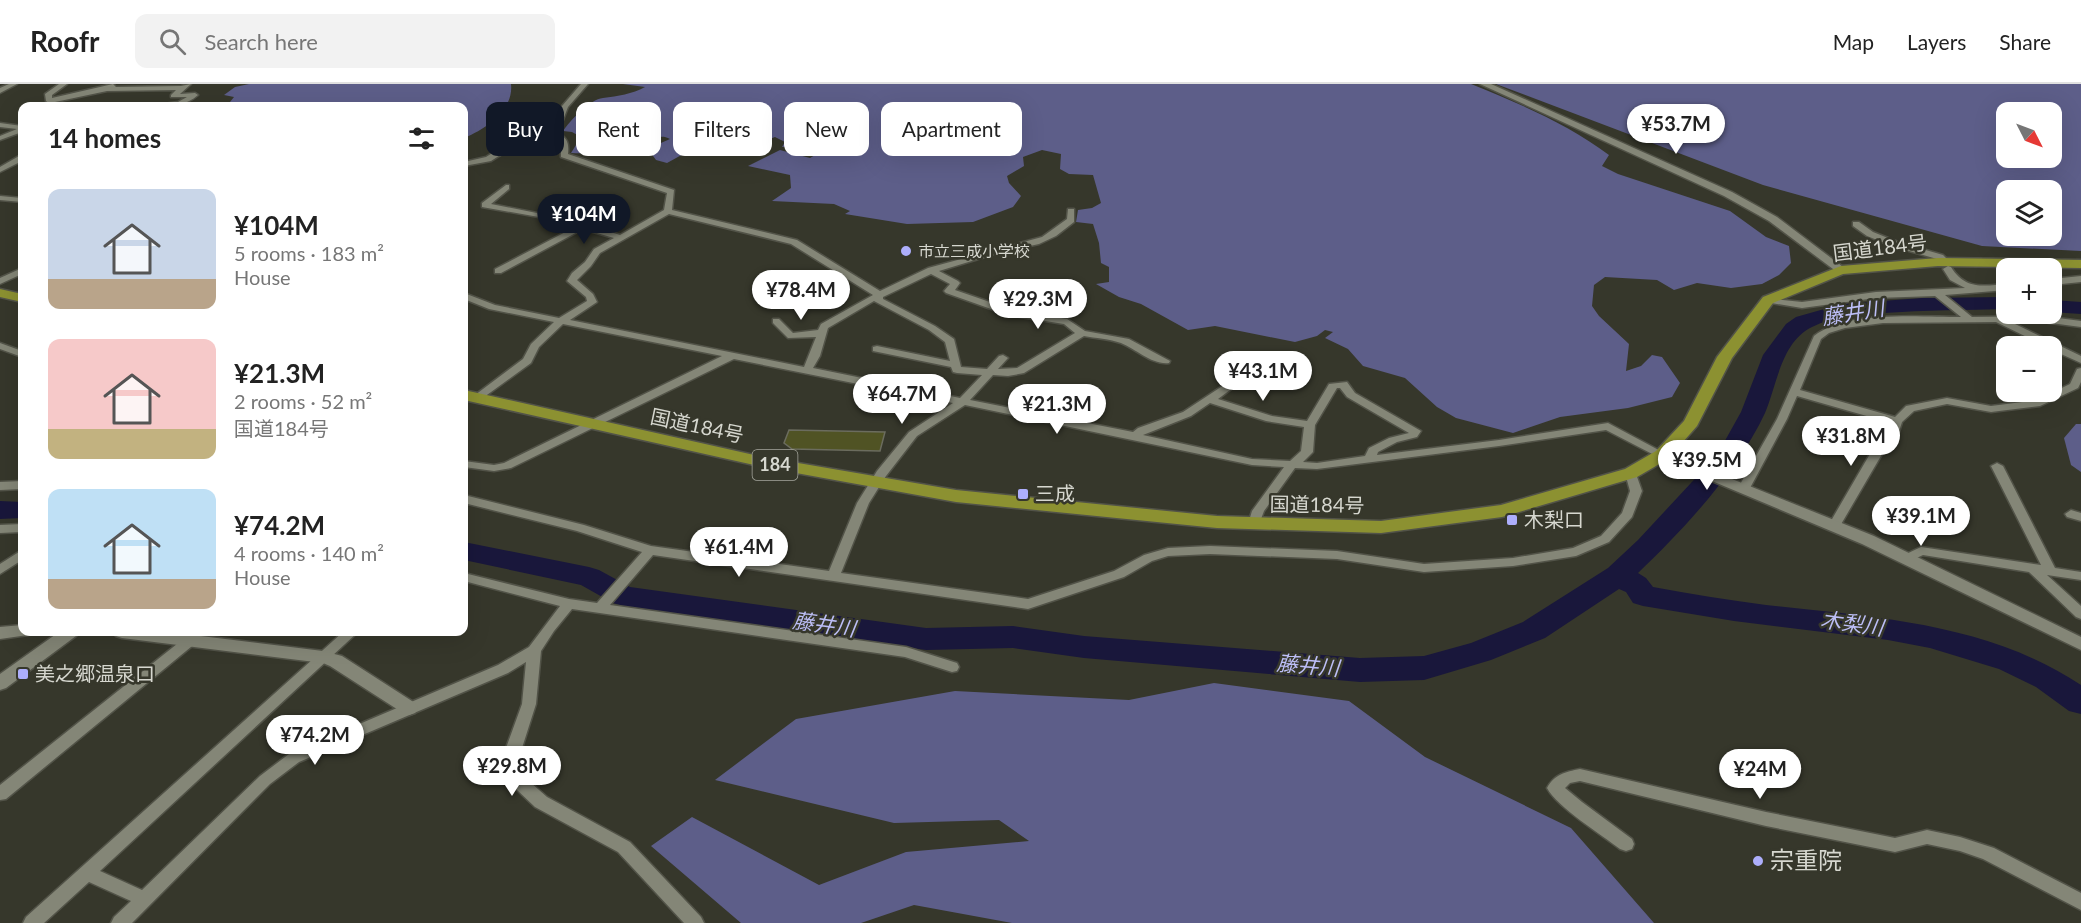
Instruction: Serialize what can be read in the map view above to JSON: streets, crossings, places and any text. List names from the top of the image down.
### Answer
{
  "streets": {
    "highway": ["国道184号", "184"]
  },
  "water": ["藤井川", "木梨川"],
  "places": {
    "other": ["市立三成小学校", "宗重院"],
    "transit": ["三成", "木梨口", "美之郷温泉口"]
  },
  "north": "bottom right",
  "page": {
    "header": "Roofr",
    "search": "Search here",
    "nav": ["Map", "Layers", "Share"],
    "map_buttons": ["+", "−"],
    "chip": [
      "Buy",
      "Rent",
      "Filters",
      "New",
      "Apartment"
    ],
    "heading": "14 homes",
    "price": [
      "¥53.7M",
      "¥104M",
      "¥78.4M",
      "¥29.3M",
      "¥43.1M",
      "¥64.7M",
      "¥21.3M",
      "¥31.8M",
      "¥39.5M",
      "¥39.1M",
      "¥61.4M",
      "¥74.2M",
      "¥29.8M",
      "¥24M"
    ],
    "list": [
      {
        "name": "¥104M",
        "note": "5 rooms · 183 m² · House"
      },
      {
        "name": "¥21.3M",
        "note": "2 rooms · 52 m² · 国道184号"
      },
      {
        "name": "¥74.2M",
        "note": "4 rooms · 140 m² · House"
      }
    ]
  }
}
